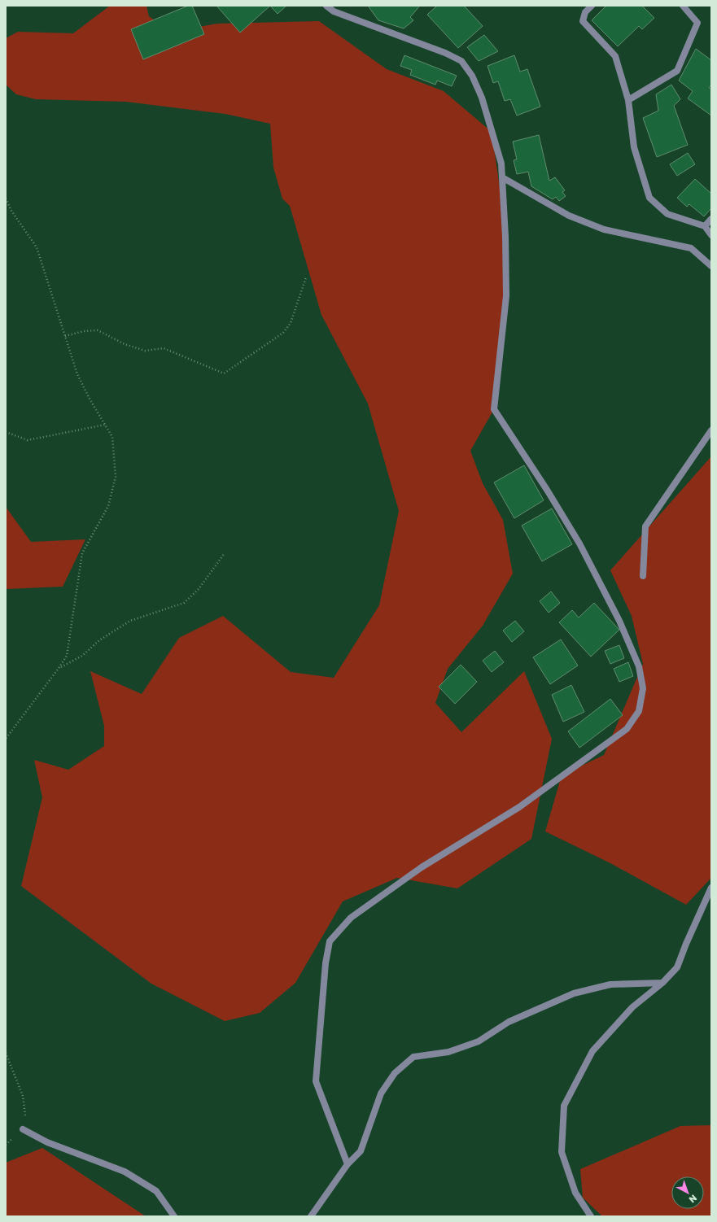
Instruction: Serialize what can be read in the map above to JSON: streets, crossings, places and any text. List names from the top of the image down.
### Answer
{
  "north": "bottom right"
}
